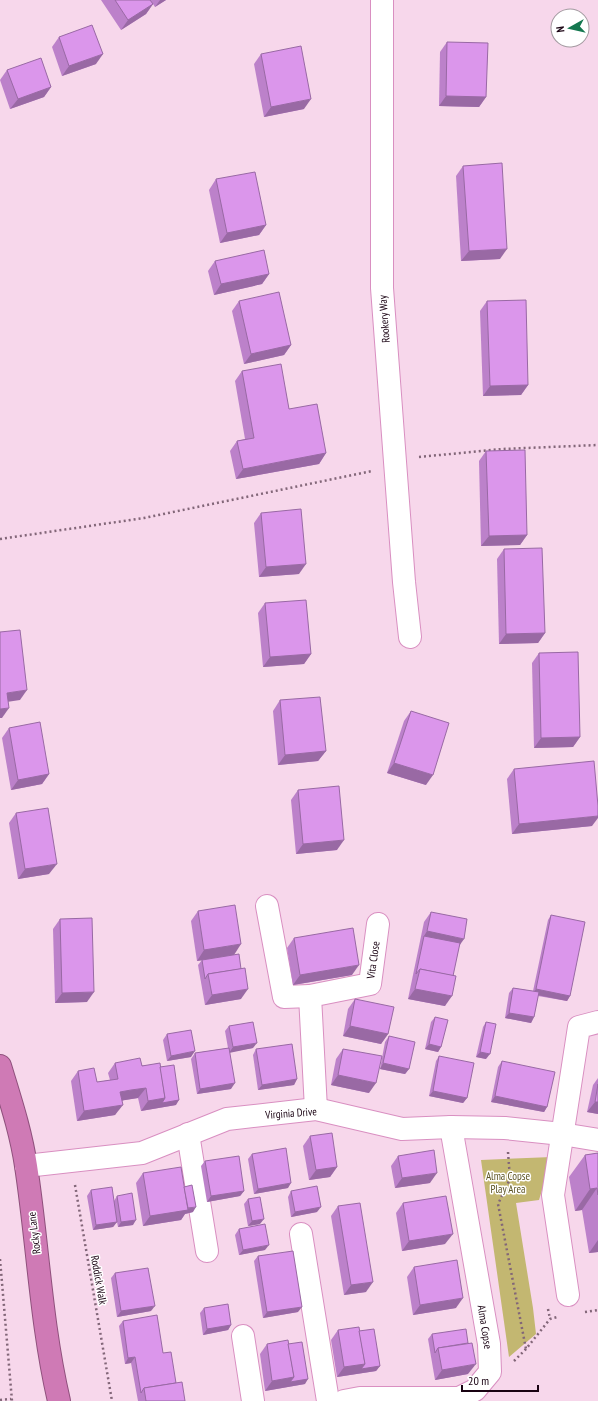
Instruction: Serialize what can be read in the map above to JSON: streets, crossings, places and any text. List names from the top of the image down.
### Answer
{
  "streets": {
    "highway": ["Rocky Lane"],
    "street": [
      "Rookery Way",
      "Vita Close",
      "Virginia Drive",
      "Alma Copse"
    ],
    "path": ["Roddick Walk"]
  },
  "crossings": [
    ["Virginia Drive", "Rocky Lane"],
    ["Virginia Drive", "Roddick Walk"],
    ["Virginia Drive", "Alma Copse"]
  ],
  "parks": ["Alma Copse Play Area"],
  "scale_bar": "20 m",
  "north": "left"
}
